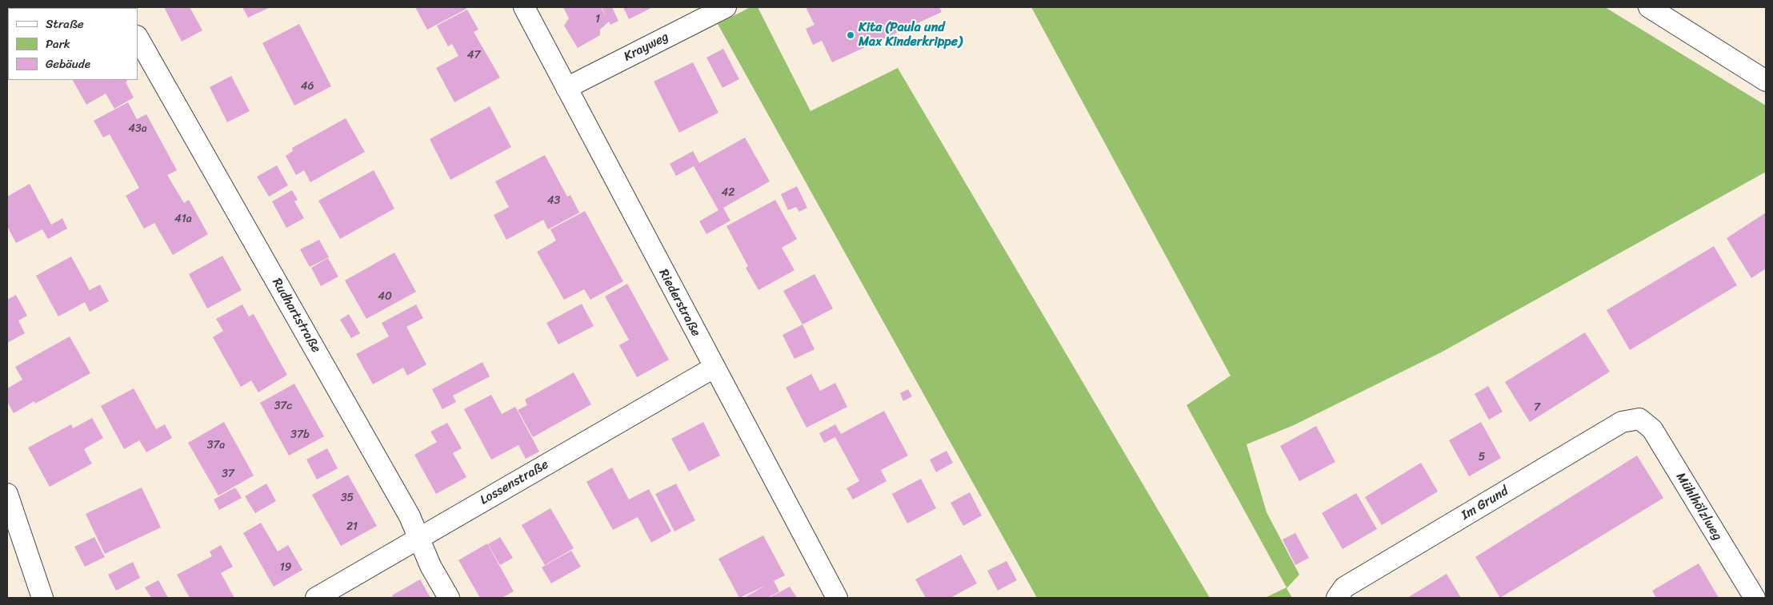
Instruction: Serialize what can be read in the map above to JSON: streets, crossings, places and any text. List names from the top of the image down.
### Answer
{
  "streets": {
    "street": [
      "Krayweg",
      "Riederstraße",
      "Rudhartstraße",
      "Lossenstraße",
      "Im Grund",
      "Mühlhölzlweg"
    ]
  },
  "crossings": [
    ["Krayweg", "Riederstraße"],
    ["Riederstraße", "Lossenstraße"],
    ["Rudhartstraße", "Lossenstraße"],
    ["Im Grund", "Mühlhölzlweg"]
  ],
  "places": ["Kita (Paula und Max Kinderkrippe)"],
  "house_numbers": [
    "1",
    "47",
    "46",
    "43a",
    "42",
    "43",
    "41a",
    "40",
    "37c",
    "7",
    "37b",
    "37a",
    "5",
    "37",
    "35",
    "21",
    "19"
  ],
  "legend": ["Straße", "Park", "Gebäude"]
}
